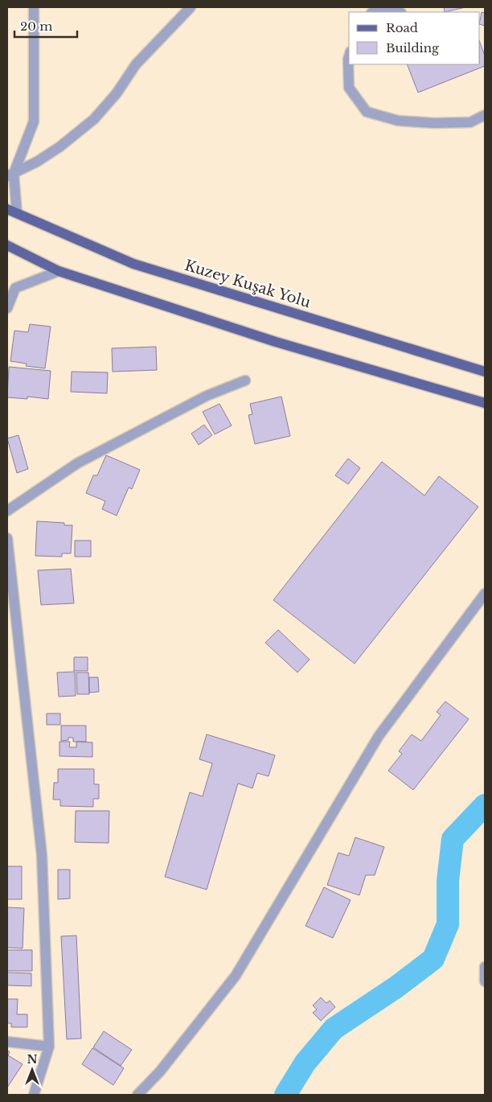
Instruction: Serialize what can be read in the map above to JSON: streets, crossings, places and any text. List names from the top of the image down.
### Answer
{
  "streets": {
    "main road": ["Kuzey Kuşak Yolu"]
  },
  "legend": ["Road", "Building"],
  "scale_bar": "20 m",
  "north": "top"
}
